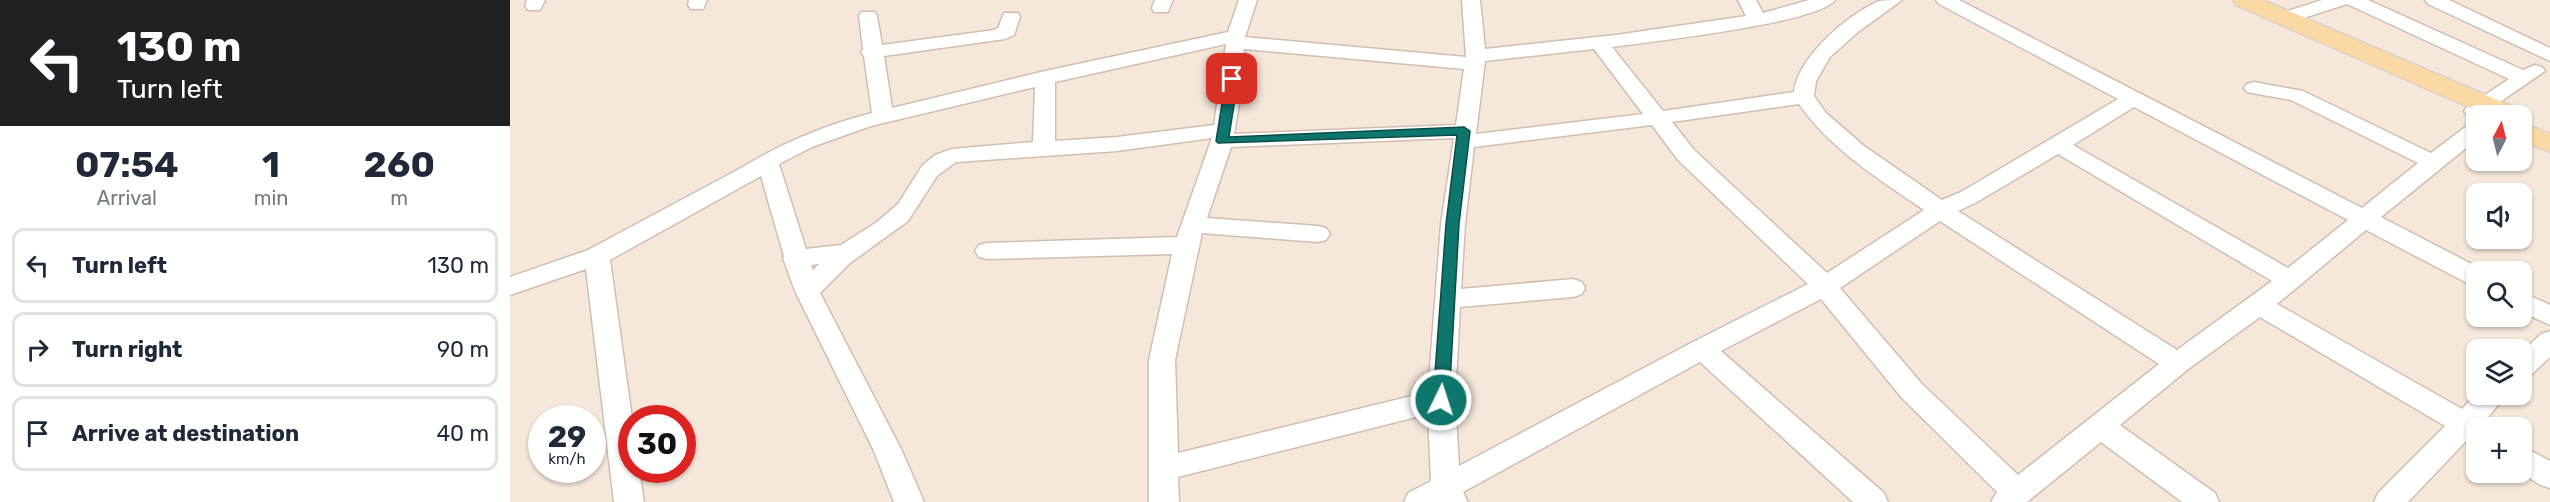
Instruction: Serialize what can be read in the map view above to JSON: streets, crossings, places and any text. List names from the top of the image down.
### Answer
{
  "north": "top",
  "page": {
    "turn": ["130 m", "Turn left"],
    "map_buttons": "+",
    "eta": [
      "07:54",
      "Arrival",
      "1",
      "min",
      "260",
      "m"
    ],
    "list": [
      {
        "name": "Turn left",
        "value": "130 m"
      },
      {
        "name": "Turn right",
        "value": "90 m"
      },
      {
        "name": "Arrive at destination",
        "value": "40 m"
      }
    ],
    "speed": "29 km/h",
    "limit": "30"
  }
}
